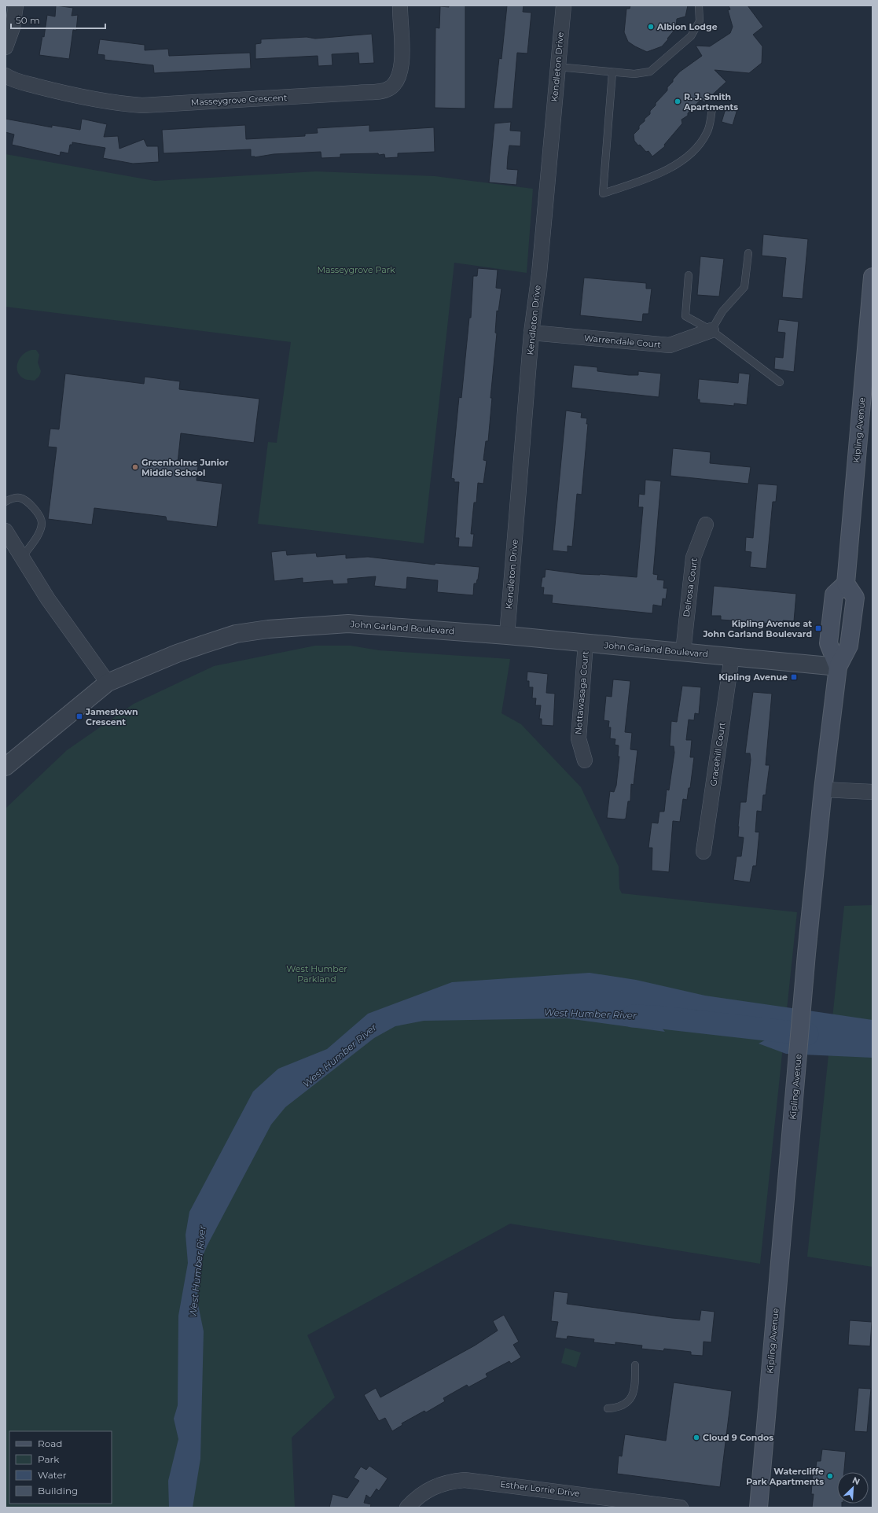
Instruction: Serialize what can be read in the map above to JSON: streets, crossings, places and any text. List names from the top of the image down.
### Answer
{
  "streets": {
    "main road": ["Kipling Avenue"],
    "street": [
      "Kendleton Drive",
      "Masseygrove Crescent",
      "Warrendale Court",
      "Delrosa Court",
      "John Garland Boulevard",
      "Nottawasaga Court",
      "Gracehill Court",
      "Esther Lorrie Drive"
    ]
  },
  "crossings": [
    ["Kendleton Drive", "Warrendale Court"],
    ["Kendleton Drive", "John Garland Boulevard"],
    ["Kipling Avenue", "John Garland Boulevard"],
    ["Delrosa Court", "John Garland Boulevard"],
    ["John Garland Boulevard", "Nottawasaga Court"],
    ["John Garland Boulevard", "Gracehill Court"]
  ],
  "water": ["West Humber River"],
  "parks": ["Masseygrove Park", "West Humber Parkland"],
  "places": {
    "other": [
      "Albion Lodge",
      "R. J. Smith Apartments",
      "Greenholme Junior Middle School",
      "Cloud 9 Condos",
      "Watercliffe Park Apartments"
    ],
    "transit": ["Kipling Avenue at John Garland Boulevard", "Kipling Avenue", "Jamestown Crescent"]
  },
  "legend": [
    "Road",
    "Park",
    "Water",
    "Building"
  ],
  "scale_bar": "50 m",
  "north": "top right"
}
